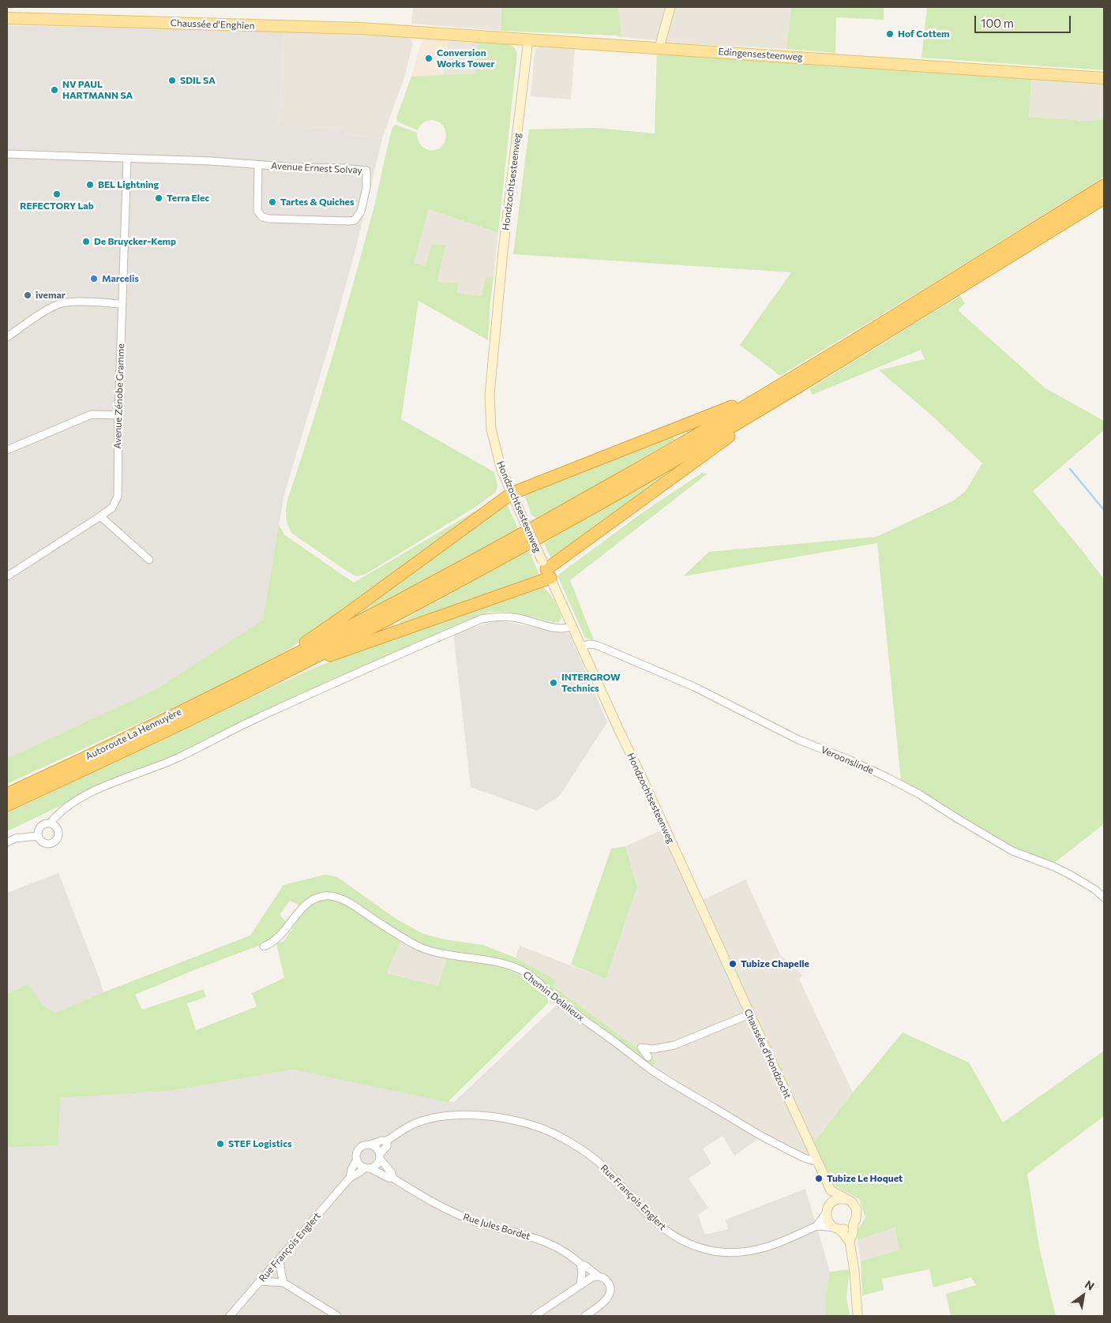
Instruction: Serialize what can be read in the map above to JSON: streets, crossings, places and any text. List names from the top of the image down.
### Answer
{
  "streets": {
    "highway": ["Autoroute La Hennuyère"],
    "main road": [
      "Chaussée d'Enghien",
      "Edingensesteenweg",
      "Hondzochtsesteenweg",
      "Chaussée d'Hondzocht"
    ],
    "street": [
      "Avenue Ernest Solvay",
      "Avenue Zénobe Gramme",
      "Veroonslinde",
      "Chemin Delalieux",
      "Rue François Englert",
      "Rue Jules Bordet"
    ]
  },
  "crossings": [
    ["Chaussée d'Enghien", "Edingensesteenweg"],
    ["Edingensesteenweg", "Hondzochtsesteenweg"],
    ["Avenue Ernest Solvay", "Avenue Zénobe Gramme"],
    ["Hondzochtsesteenweg", "Veroonslinde"],
    ["Hondzochtsesteenweg", "Chaussée d'Hondzocht"],
    ["Chemin Delalieux", "Chaussée d'Hondzocht"]
  ],
  "places": [
    "Hof Cottem",
    "Conversion Works Tower",
    "SDIL SA",
    "NV PAUL HARTMANN SA",
    "BEL Lightning",
    "REFECTORY Lab",
    "Terra Elec",
    "Tartes & Quiches",
    "De Bruycker-Kemp",
    "Marcelis",
    "ivemar",
    "INTERGROW Technics",
    "Tubize Chapelle",
    "STEF Logistics",
    "Tubize Le Hoquet"
  ],
  "scale_bar": "100 m",
  "north": "top right"
}
